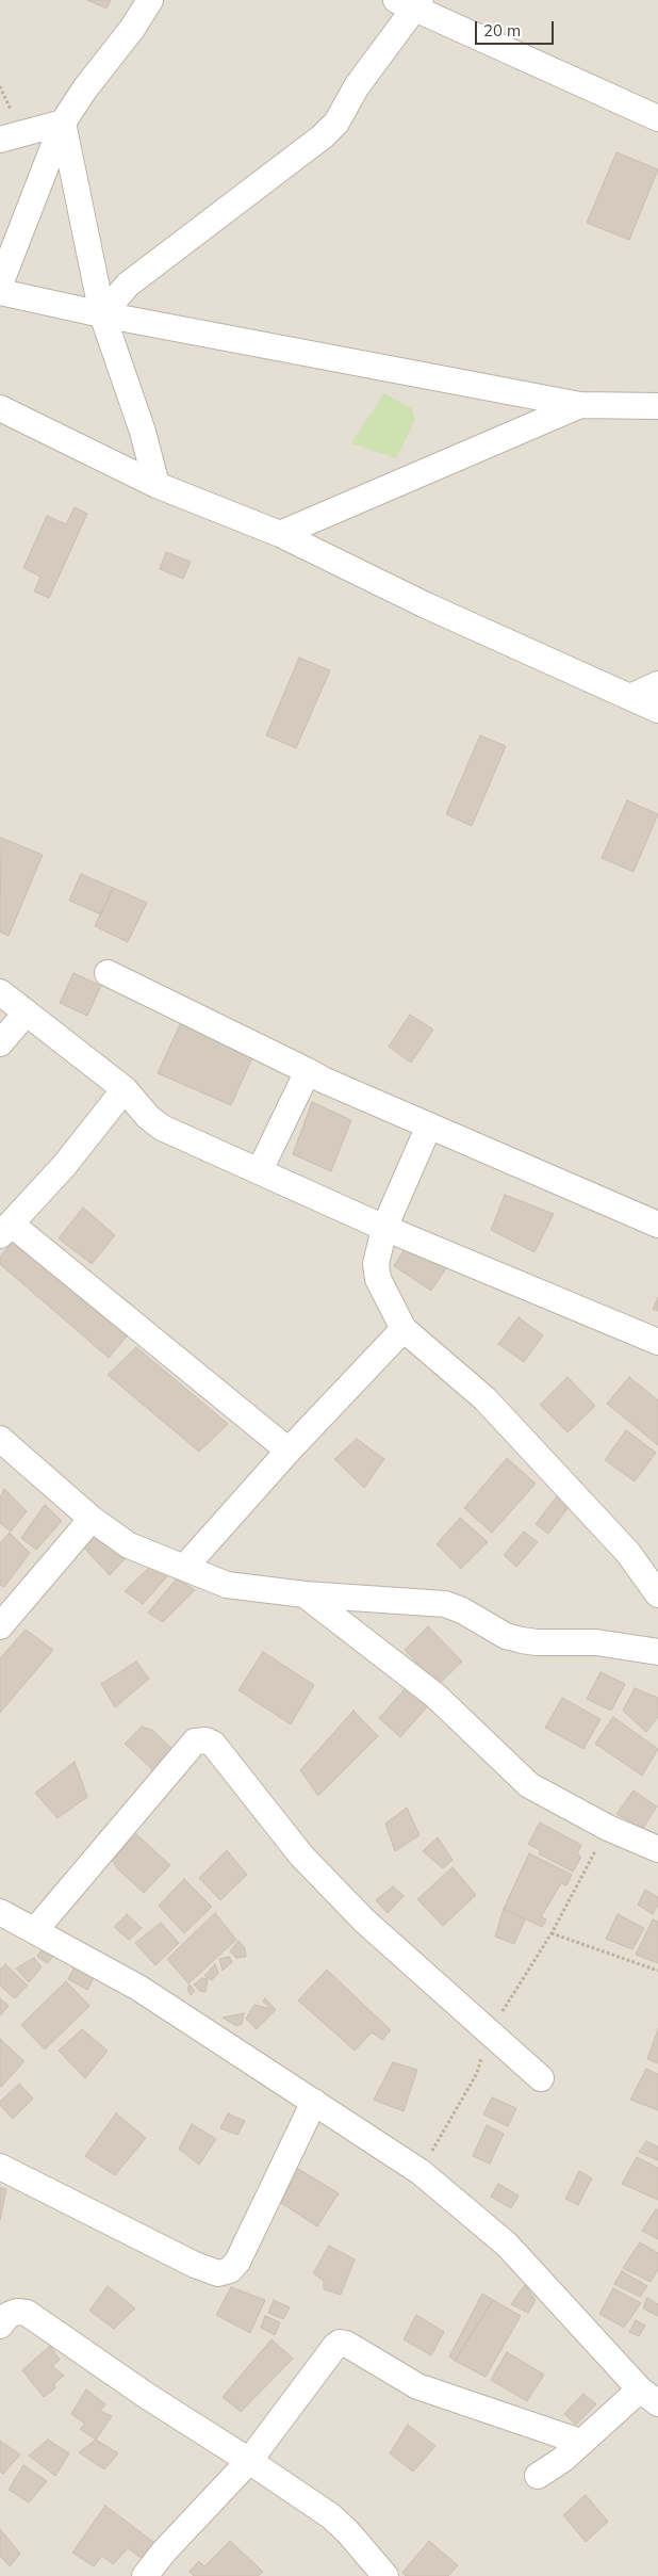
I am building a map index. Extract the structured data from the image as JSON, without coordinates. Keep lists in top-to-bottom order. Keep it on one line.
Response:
{"scale_bar":"20 m"}
